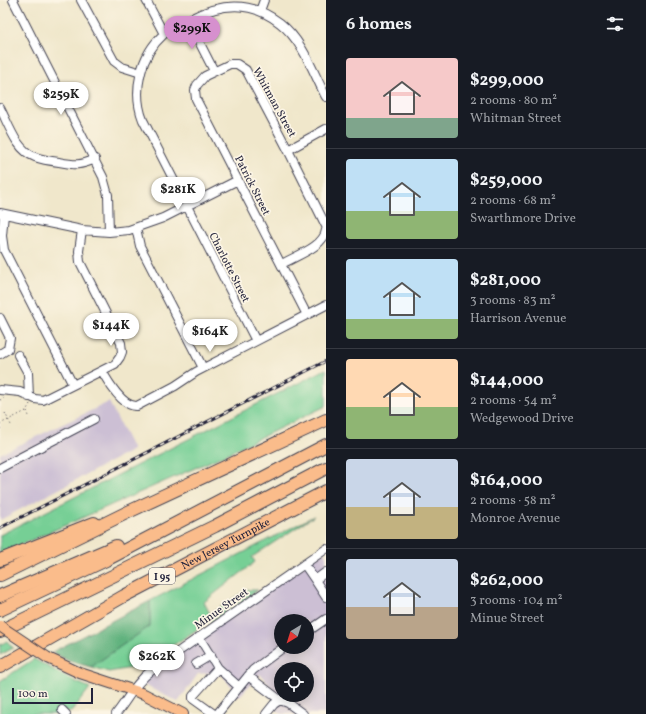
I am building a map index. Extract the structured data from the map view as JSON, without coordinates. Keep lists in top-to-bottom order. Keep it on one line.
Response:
{"streets":{"highway":["New Jersey Turnpike","I 95"],"street":["Whitman Street","Patrick Street","Charlotte Street","Minue Street"]},"crossings":[["Whitman Street","Patrick Street"]],"scale_bar":"100 m","north":"bottom left","page":{"heading":"6 homes","price":["$299K","$259K","$281K","$144K","$164K","$262K"],"list":[{"name":"$299,000","note":"2 rooms · 80 m² · Whitman Street"},{"name":"$259,000","note":"2 rooms · 68 m² · Swarthmore Drive"},{"name":"$281,000","note":"3 rooms · 83 m² · Harrison Avenue"},{"name":"$144,000","note":"2 rooms · 54 m² · Wedgewood Drive"},{"name":"$164,000","note":"2 rooms · 58 m² · Monroe Avenue"},{"name":"$262,000","note":"3 rooms · 104 m² · Minue Street"}],"scale":"100 m"}}
